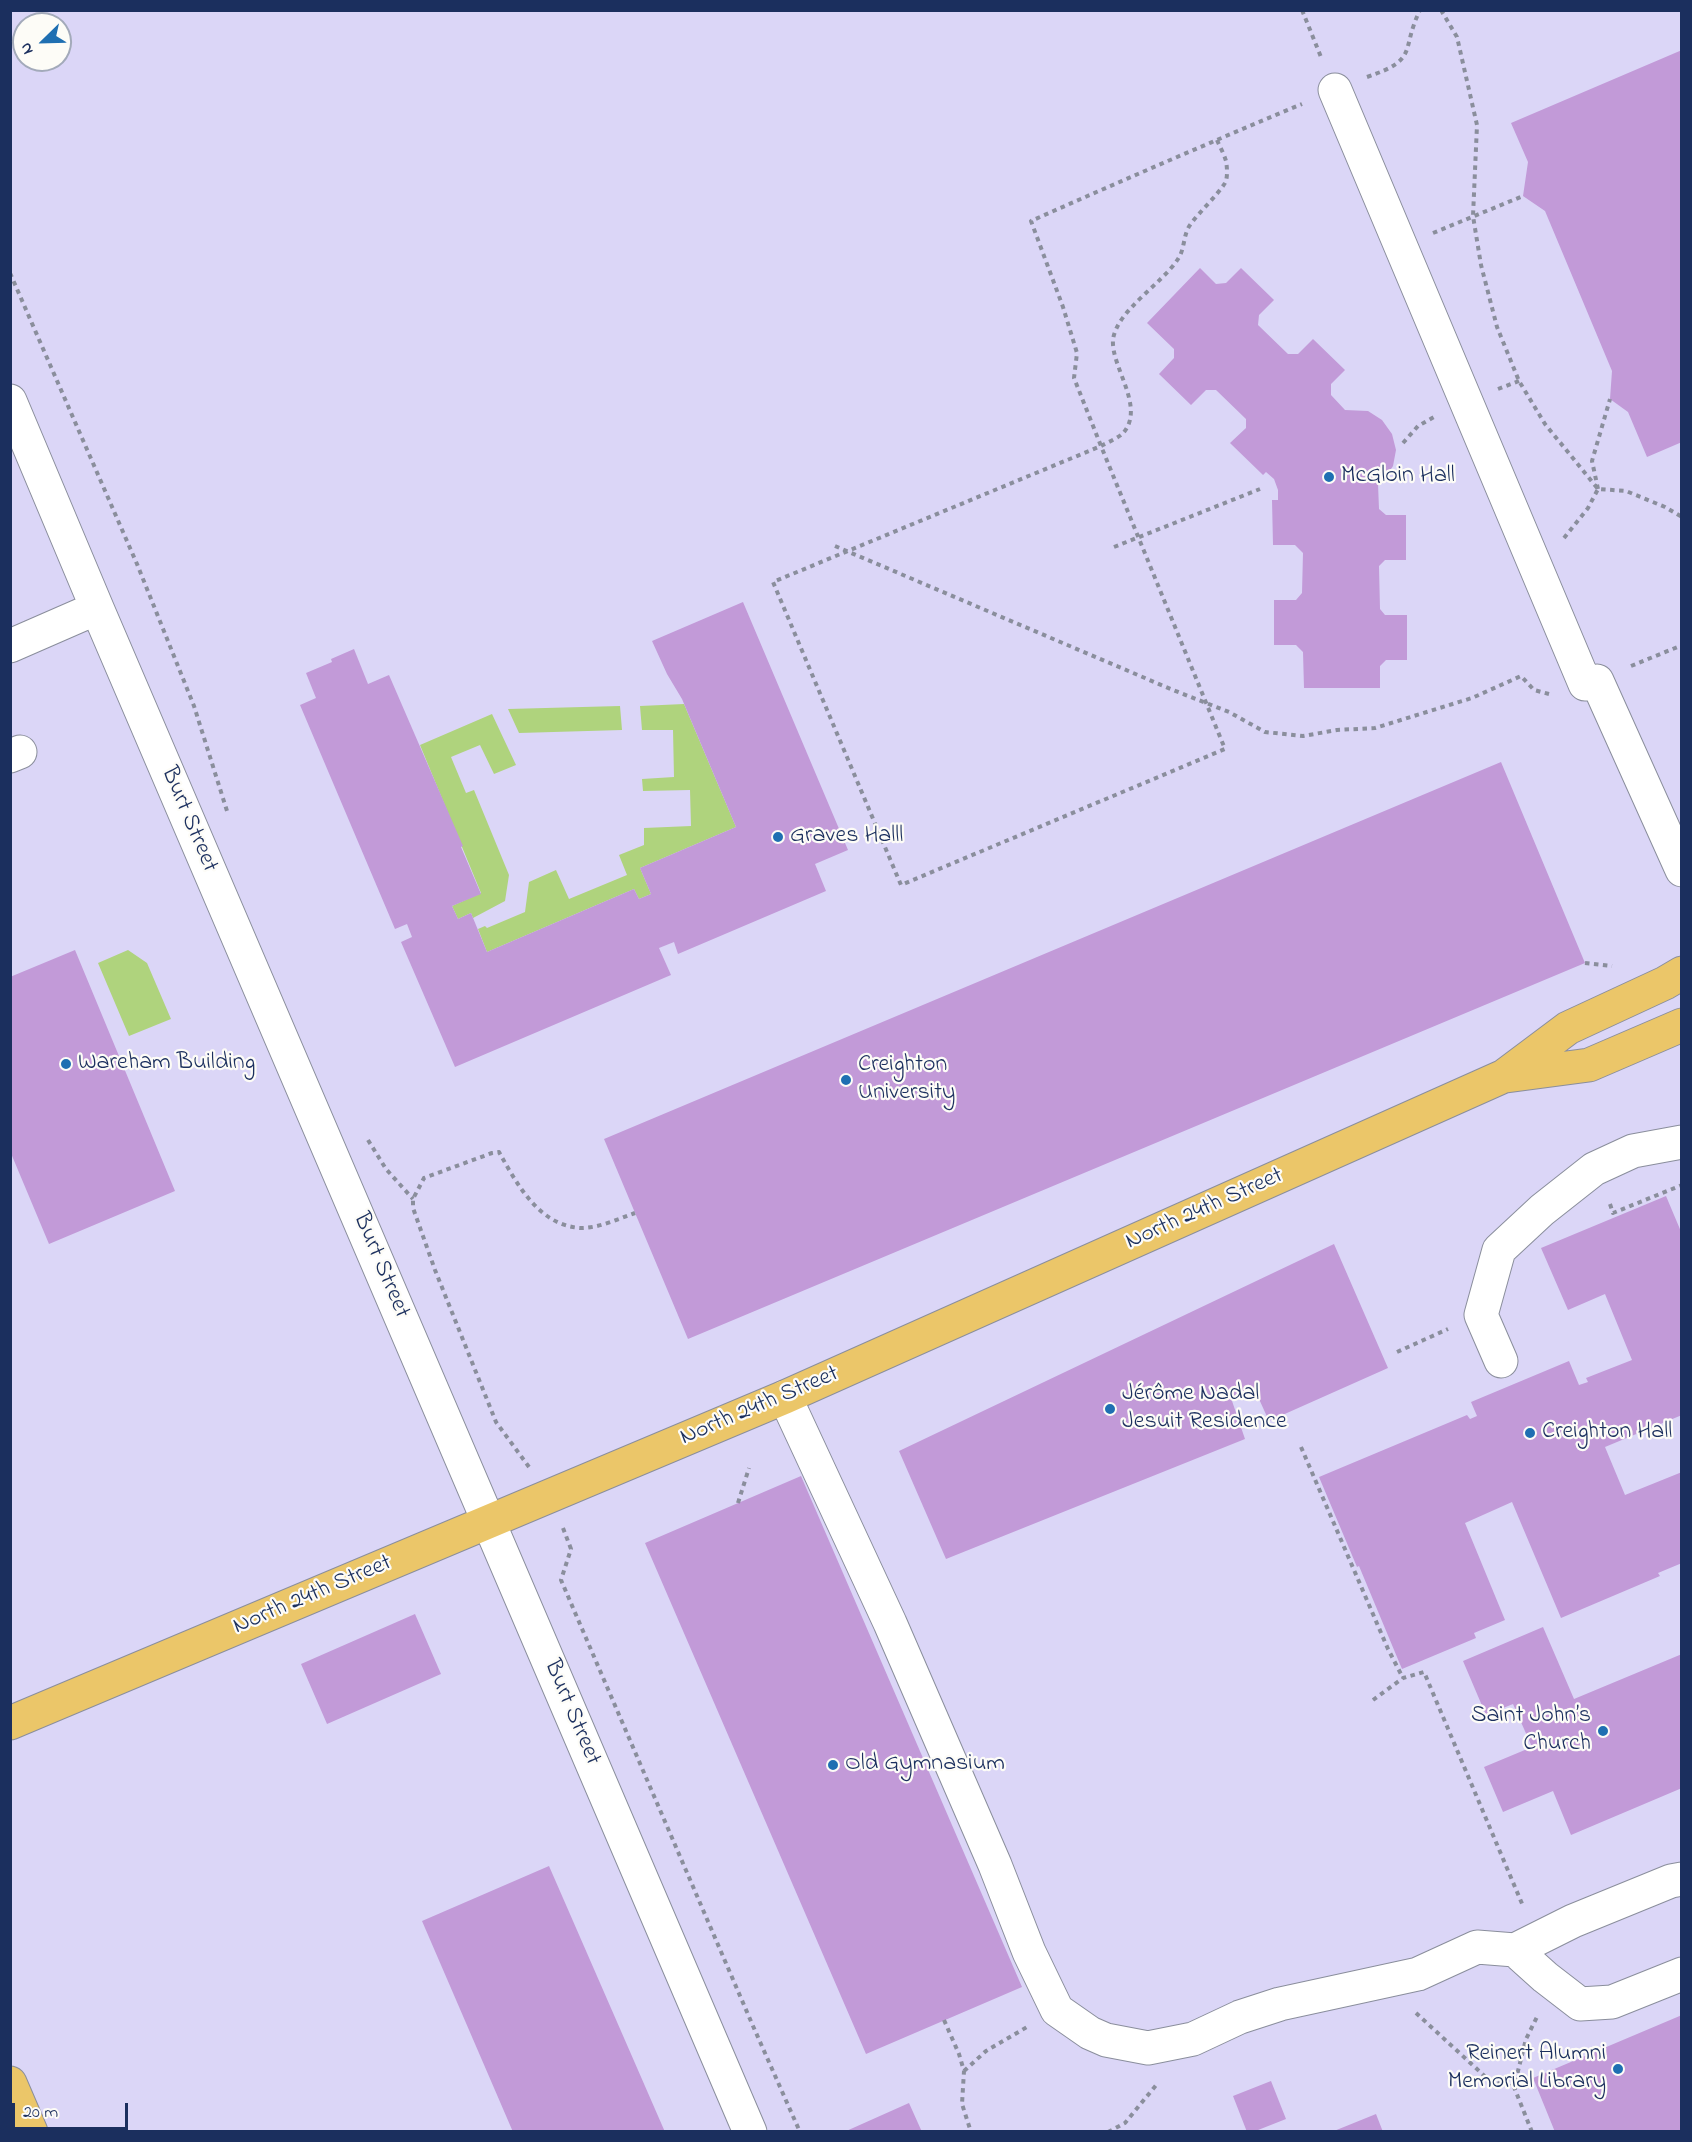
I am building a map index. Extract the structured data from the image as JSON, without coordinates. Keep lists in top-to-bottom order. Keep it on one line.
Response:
{"streets":{"main road":["North 24th Street"],"street":["Burt Street"]},"crossings":[["Burt Street","North 24th Street"]],"places":["McGloin Hall","Graves Halll","Wareham Building","Creighton University","Jérôme Nadal Jesuit Residence","Creighton Hall","Saint John’s Church","Old Gymnasium","Reinert Alumni Memorial Library"],"scale_bar":"20 m","north":"bottom left"}
